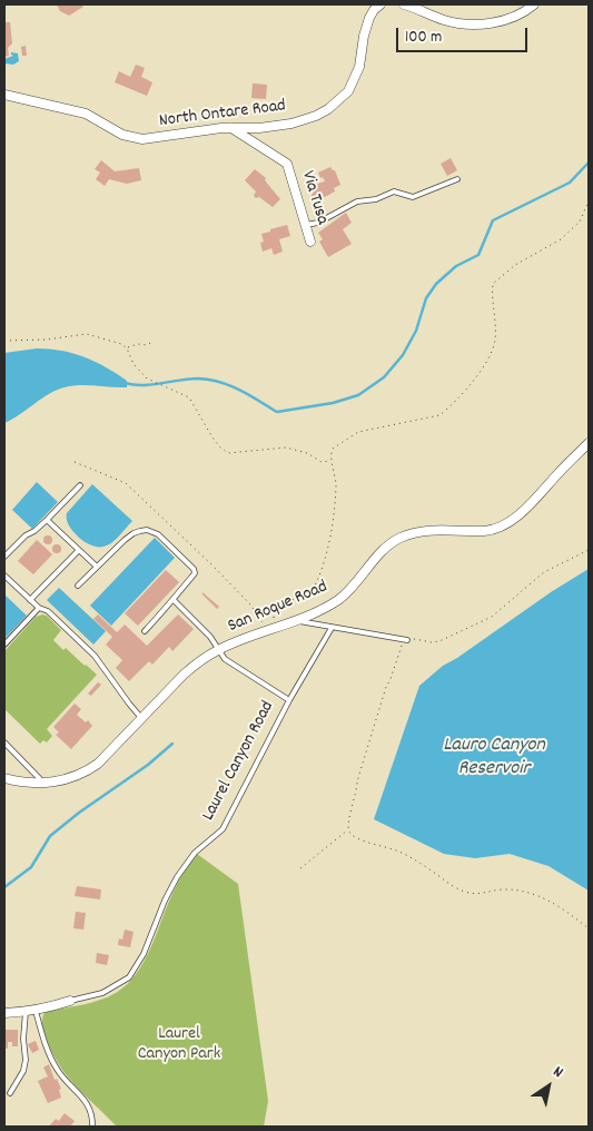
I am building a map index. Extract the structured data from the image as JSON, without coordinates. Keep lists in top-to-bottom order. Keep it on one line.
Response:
{"streets":{"street":["North Ontare Road","Via Tusa","San Roque Road","Laurel Canyon Road"]},"crossings":[["North Ontare Road","Via Tusa"]],"water":["Lauro Canyon Reservoir"],"parks":["Laurel Canyon Park"],"scale_bar":"100 m","north":"top right"}
